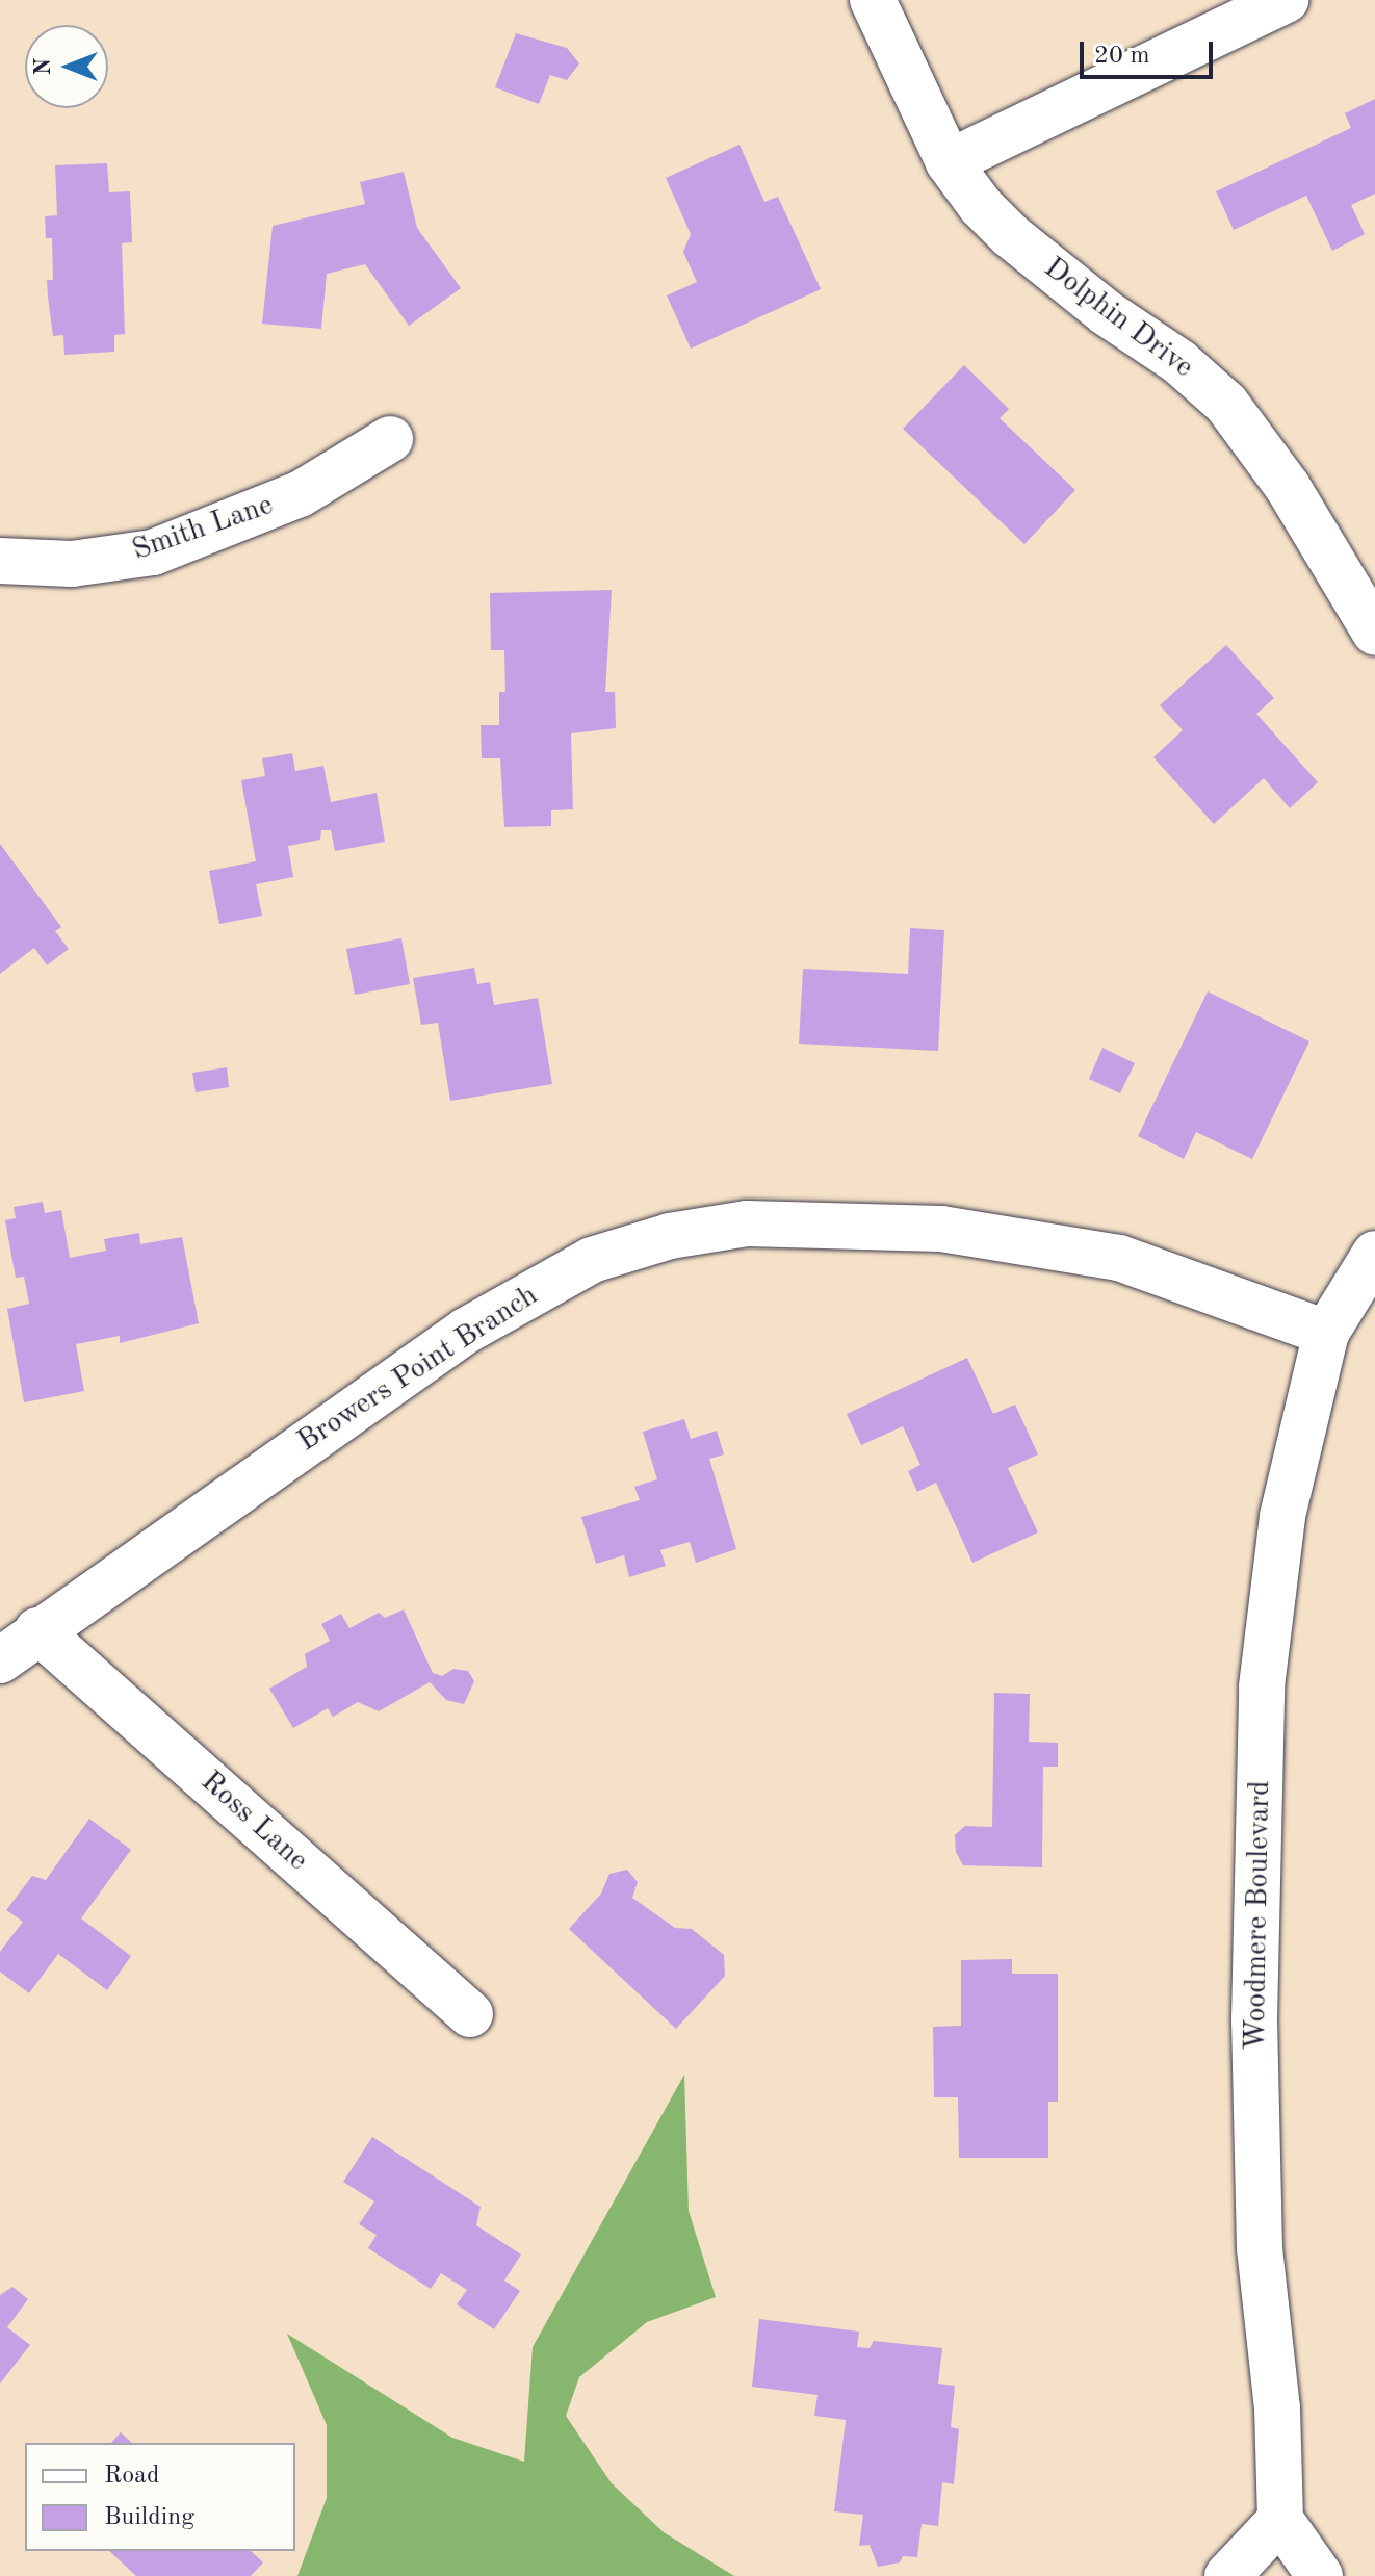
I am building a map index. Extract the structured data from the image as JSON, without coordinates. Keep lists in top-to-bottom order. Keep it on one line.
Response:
{"streets":{"street":["Dolphin Drive","Smith Lane","Browers Point Branch","Ross Lane","Woodmere Boulevard"]},"crossings":[["Browers Point Branch","Ross Lane"],["Browers Point Branch","Woodmere Boulevard"]],"legend":["Road","Building"],"scale_bar":"20 m","north":"left"}
